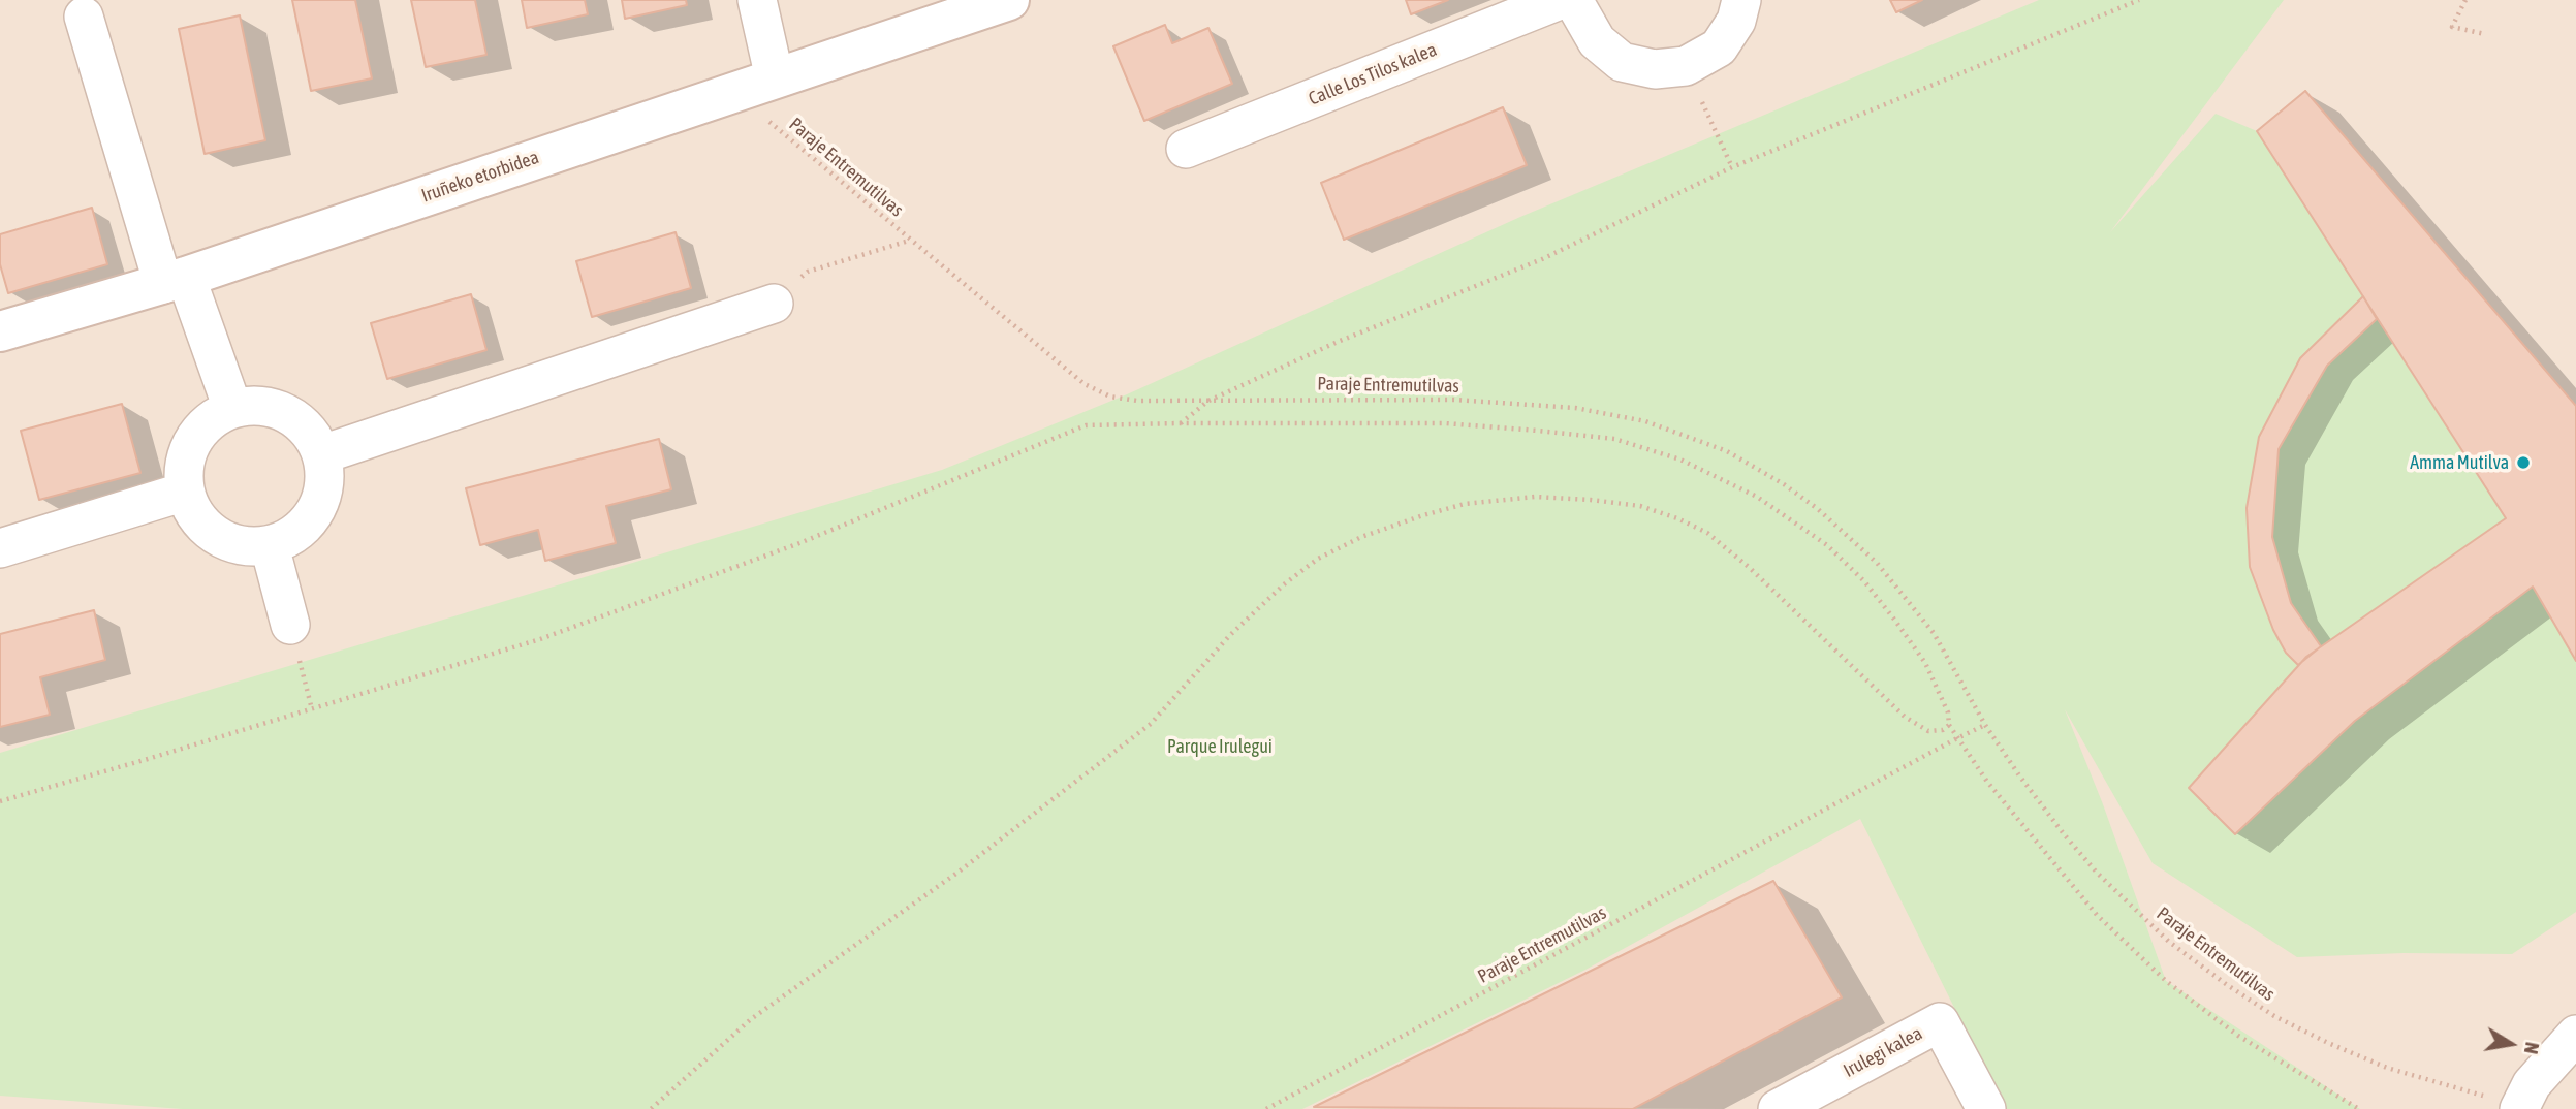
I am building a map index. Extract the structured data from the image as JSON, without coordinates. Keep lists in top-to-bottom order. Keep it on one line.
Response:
{"streets":{"street":["Calle Los Tilos kalea","Iruñeko etorbidea","Irulegi kalea"],"path":["Paraje Entremutilvas"]},"parks":["Parque Irulegui"],"places":["Amma Mutilva"],"north":"right"}
